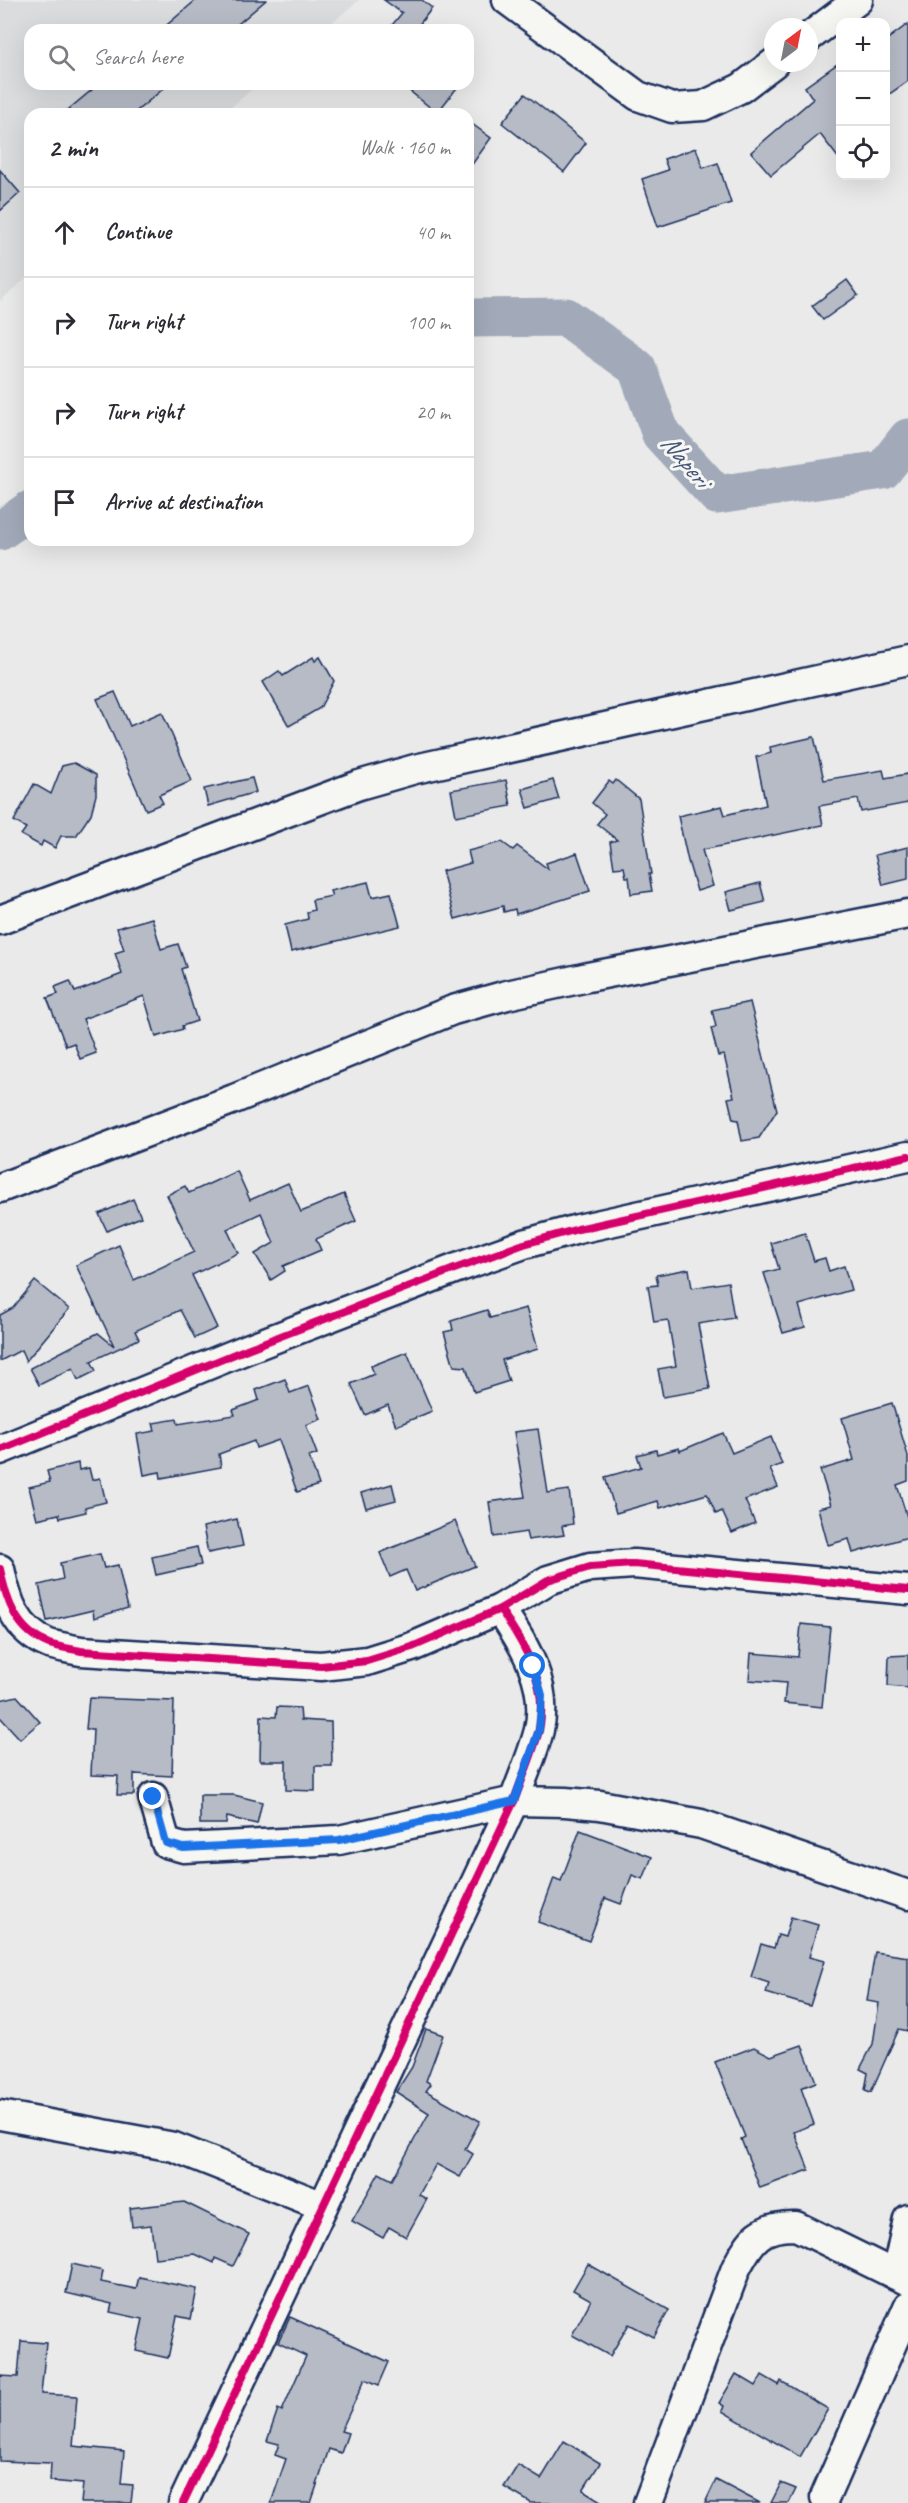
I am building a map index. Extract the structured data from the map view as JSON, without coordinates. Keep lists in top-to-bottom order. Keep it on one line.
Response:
{"water":["Naperi"],"north":"top right","page":{"map_buttons":["+","−"],"search":"Search here","heading":["2 min","Walk · 160 m"],"list":[["Continue","40 m"],["Turn right","100 m"],["Turn right","20 m"],"Arrive at destination"]}}
